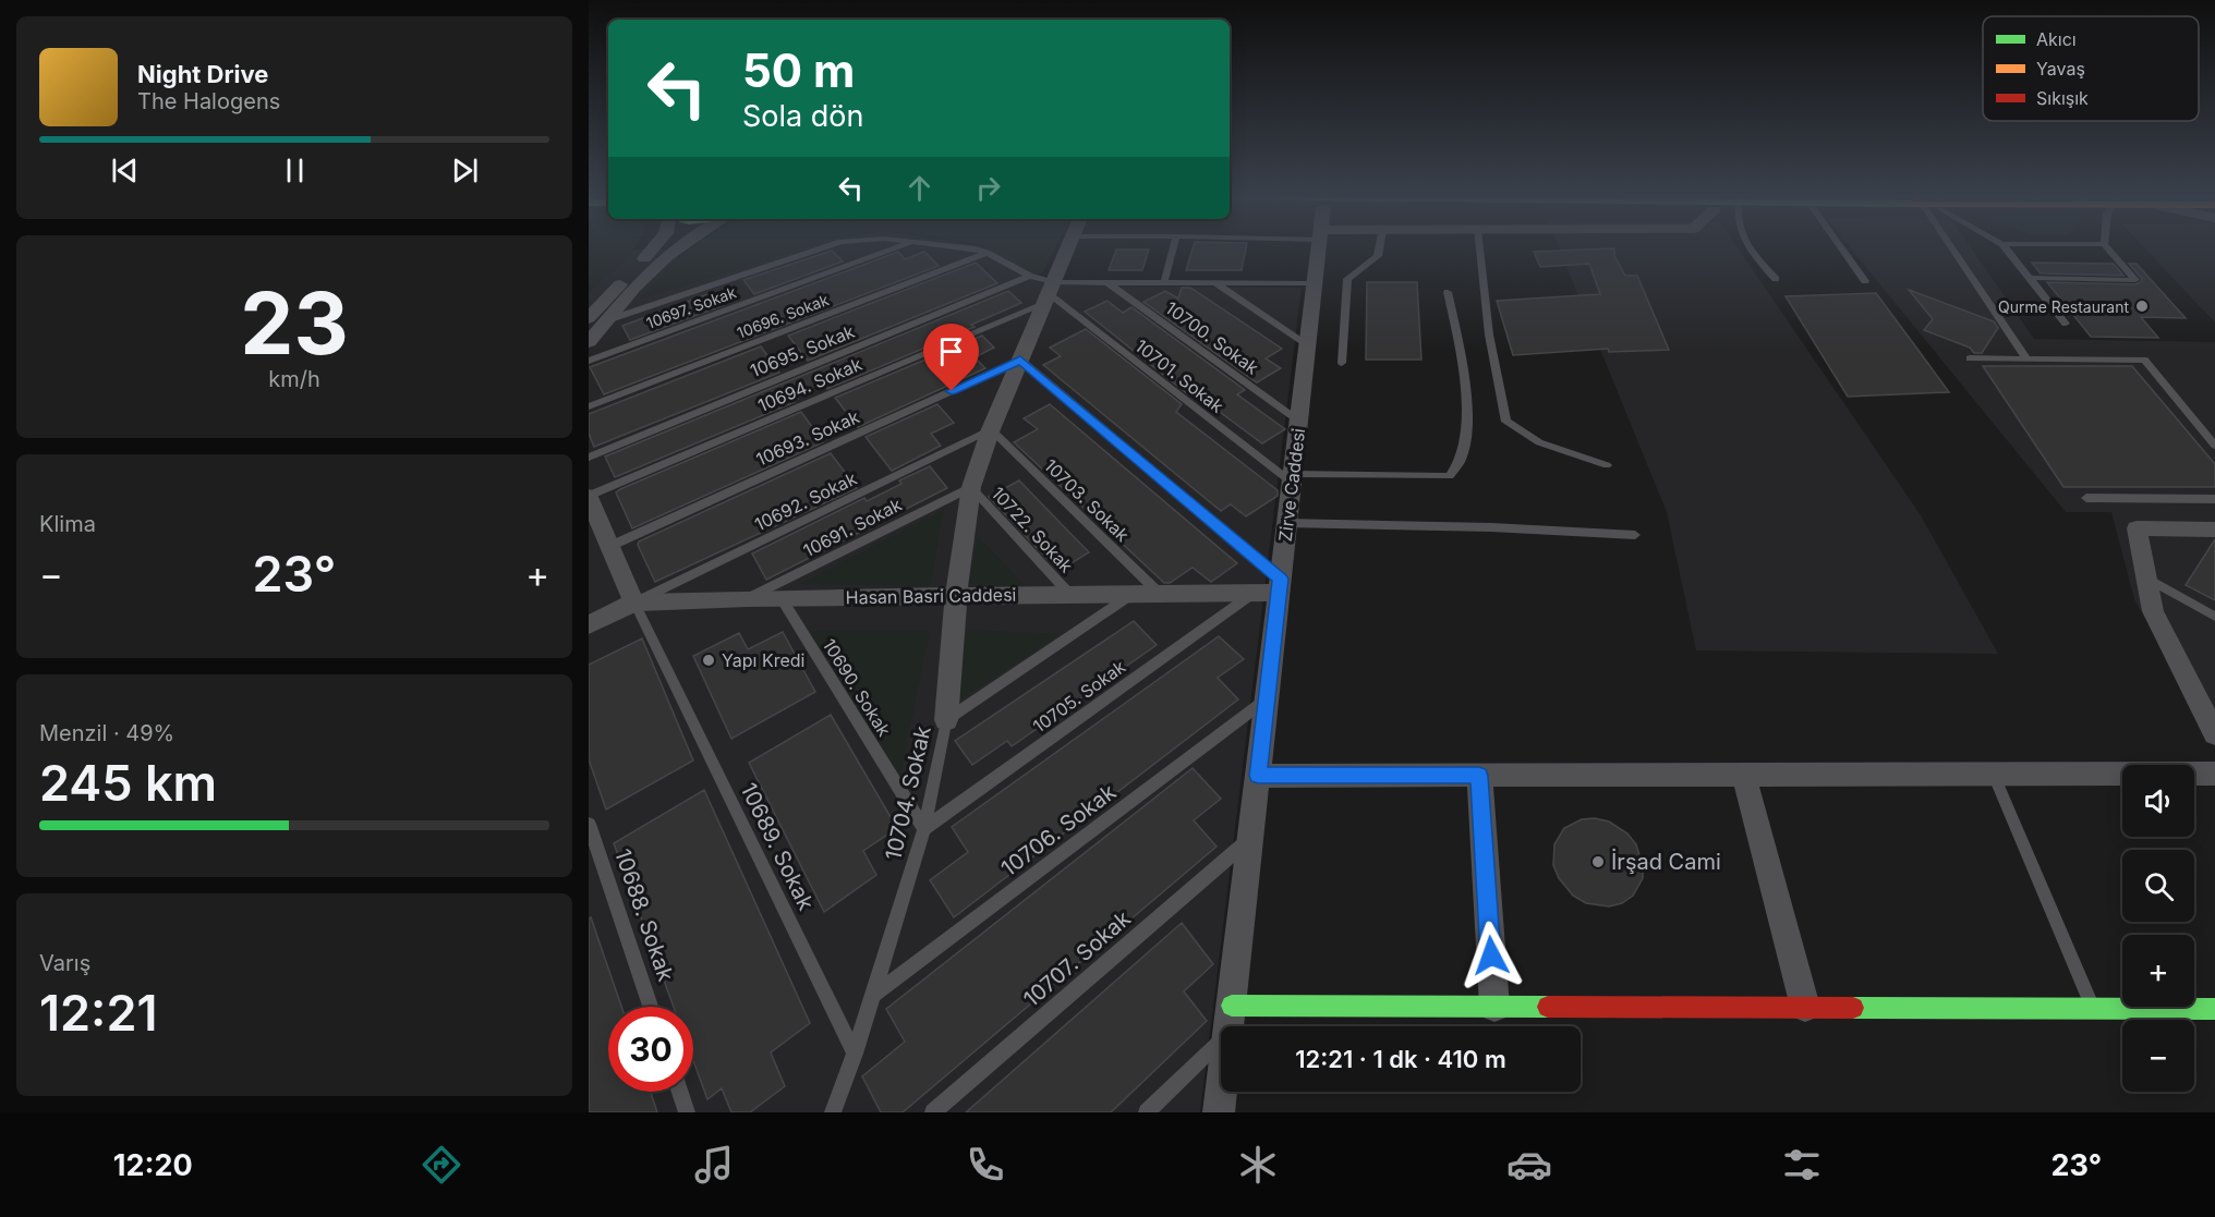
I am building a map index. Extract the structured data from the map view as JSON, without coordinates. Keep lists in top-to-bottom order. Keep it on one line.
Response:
{"streets":{"street":["Zirve Caddesi","Hasan Basri Caddesi"],"lane":["10697. Sokak","10696. Sokak","10700. Sokak","10695. Sokak","10701. Sokak","10694. Sokak","10693. Sokak","10703. Sokak","10692. Sokak","10691. Sokak","10722. Sokak","10690. Sokak","10705. Sokak","10704. Sokak","10706. Sokak","10689. Sokak","10688. Sokak","10707. Sokak"]},"crossings":[["10700. Sokak","Zirve Caddesi"],["10701. Sokak","10694. Sokak"],["10701. Sokak","Zirve Caddesi"],["Zirve Caddesi","Hasan Basri Caddesi"],["Zirve Caddesi","10706. Sokak"],["Zirve Caddesi","10707. Sokak"],["10703. Sokak","10692. Sokak"],["10703. Sokak","Hasan Basri Caddesi"],["10692. Sokak","Hasan Basri Caddesi"],["10692. Sokak","10689. Sokak"],["10691. Sokak","10722. Sokak"],["10691. Sokak","Hasan Basri Caddesi"],["10722. Sokak","Hasan Basri Caddesi"],["Hasan Basri Caddesi","10690. Sokak"],["Hasan Basri Caddesi","10705. Sokak"],["Hasan Basri Caddesi","10704. Sokak"],["Hasan Basri Caddesi","10689. Sokak"],["10690. Sokak","10705. Sokak"],["10690. Sokak","10704. Sokak"],["10705. Sokak","10704. Sokak"],["10704. Sokak","10706. Sokak"],["10704. Sokak","10689. Sokak"]],"places":["Qurme Restaurant","Yapı Kredi","İrşad Cami"],"legend":["Akıcı","Yavaş","Sıkışık"],"page":{"turn":["50 m","Sola dön"],"song":["Night Drive","The Halogens"],"tile":[["23","km/h"],"Klima",["Menzil · 49%","245 km"],["Varış","12:21"]],"heat":["−","23°","+"],"map_buttons":["+","−"],"limit":"30","trip":"12:21 · 1 dk · 410 m","tabs":["12:20","23°"]}}
